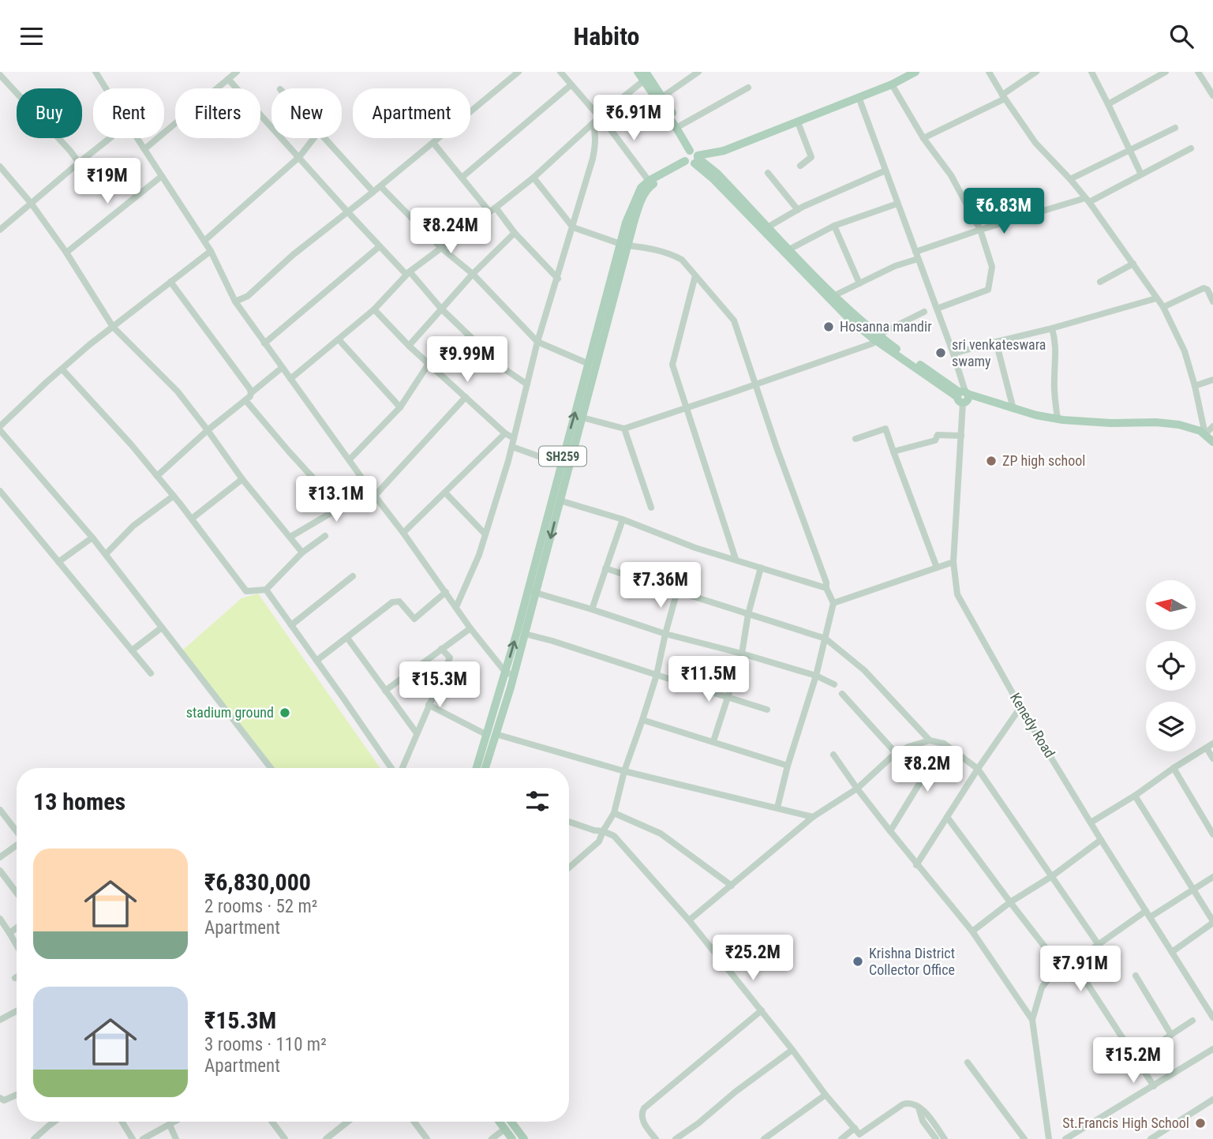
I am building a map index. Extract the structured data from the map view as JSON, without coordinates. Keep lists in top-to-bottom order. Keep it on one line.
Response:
{"streets":{"main road":["SH259"],"street":["Kenedy Road"]},"places":["Hosanna mandir","sri venkateswara swamy","ZP high school","stadium ground","Krishna District Collector Office","St.Francis High School"],"north":"left","page":{"header":"Habito","chip":["Buy","Rent","Filters","New","Apartment"],"price":["₹6.91M","₹19M","₹6.83M","₹8.24M","₹9.99M","₹13.1M","₹7.36M","₹11.5M","₹15.3M","₹8.2M","₹25.2M","₹7.91M","₹15.2M"],"heading":"13 homes","list":[{"name":"₹6,830,000","note":"2 rooms · 52 m² · Apartment"},{"name":"₹15.3M","note":"3 rooms · 110 m² · Apartment"}]}}
